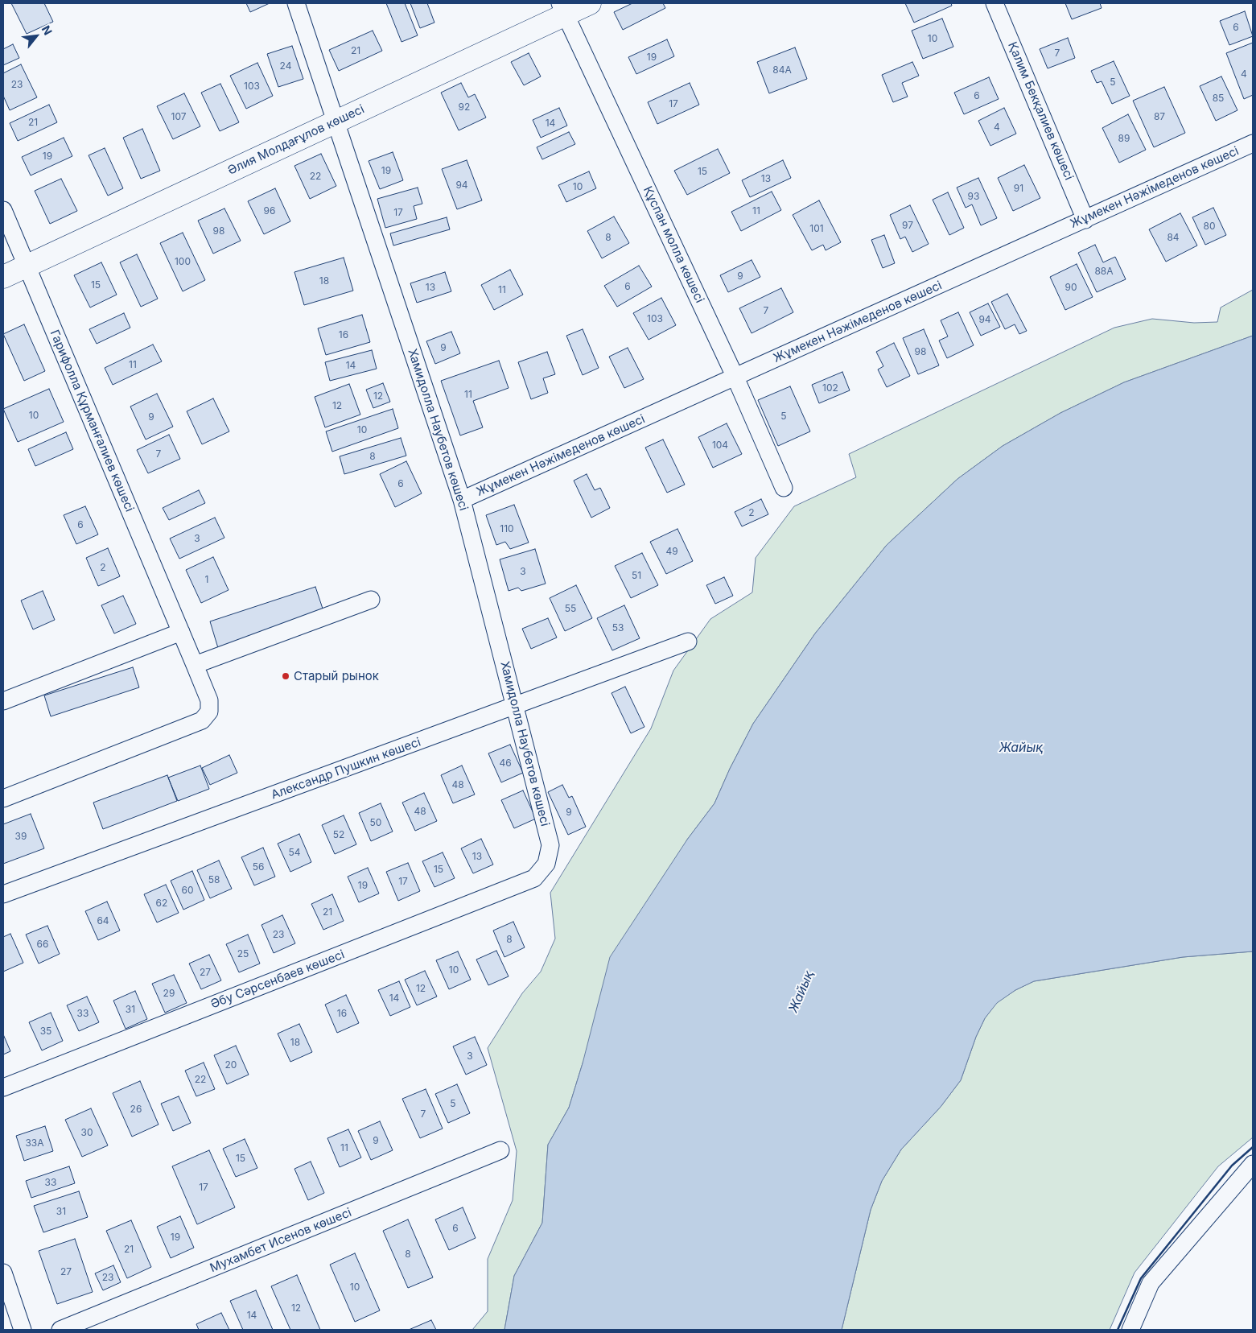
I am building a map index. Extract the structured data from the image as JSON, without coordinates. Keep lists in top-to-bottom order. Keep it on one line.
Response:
{"streets":{"main road":["Әлия Молдағұлов көшесі"],"street":["Қалим Бекқалиев көшесі","Жұмекен Нәжімеденов көшесі","Құспан молла көшесі","Гарифолла Құрманғалиев көшесі","Хамидолла Наубетов көшесі","Александр Пушкин көшесі","Әбу Сәрсенбаев көшесі","Мухамбет Исенов көшесі"]},"crossings":[["Қалим Бекқалиев көшесі","Жұмекен Нәжімеденов көшесі"],["Әлия Молдағұлов көшесі","Құспан молла көшесі"],["Әлия Молдағұлов көшесі","Гарифолла Құрманғалиев көшесі"],["Әлия Молдағұлов көшесі","Хамидолла Наубетов көшесі"],["Жұмекен Нәжімеденов көшесі","Құспан молла көшесі"],["Жұмекен Нәжімеденов көшесі","Хамидолла Наубетов көшесі"],["Хамидолла Наубетов көшесі","Александр Пушкин көшесі"],["Хамидолла Наубетов көшесі","Әбу Сәрсенбаев көшесі"]],"water":["Жайық"],"places":["Старый рынок"],"house_numbers":["6","10","21","7","19","24","84А","4","5","23","103","6","85","17","92","107","87","21","14","4","89","19","19","15","22","13","94","10","91","93","96","11","17","97","80","101","98","8","84","100","88А","9","18","15","6","13","90","11","7","103","94","16","9","98","11","14","102","11","12","12","10","5","9","10","104","7","8","6","2","6","110","3","49","2","3","51","1","55","53","46","48","48","9","50","52","39","54","13","56","15","58","17","19","60","62","21","64","23","8","66","25","10","27","12","29","14","31","33","16","35","18","3","20","22","5","26","7","30","9","33А","11","15","33","17","31","6","19","21","8","27","23","10","12","14"],"north":"top right"}
